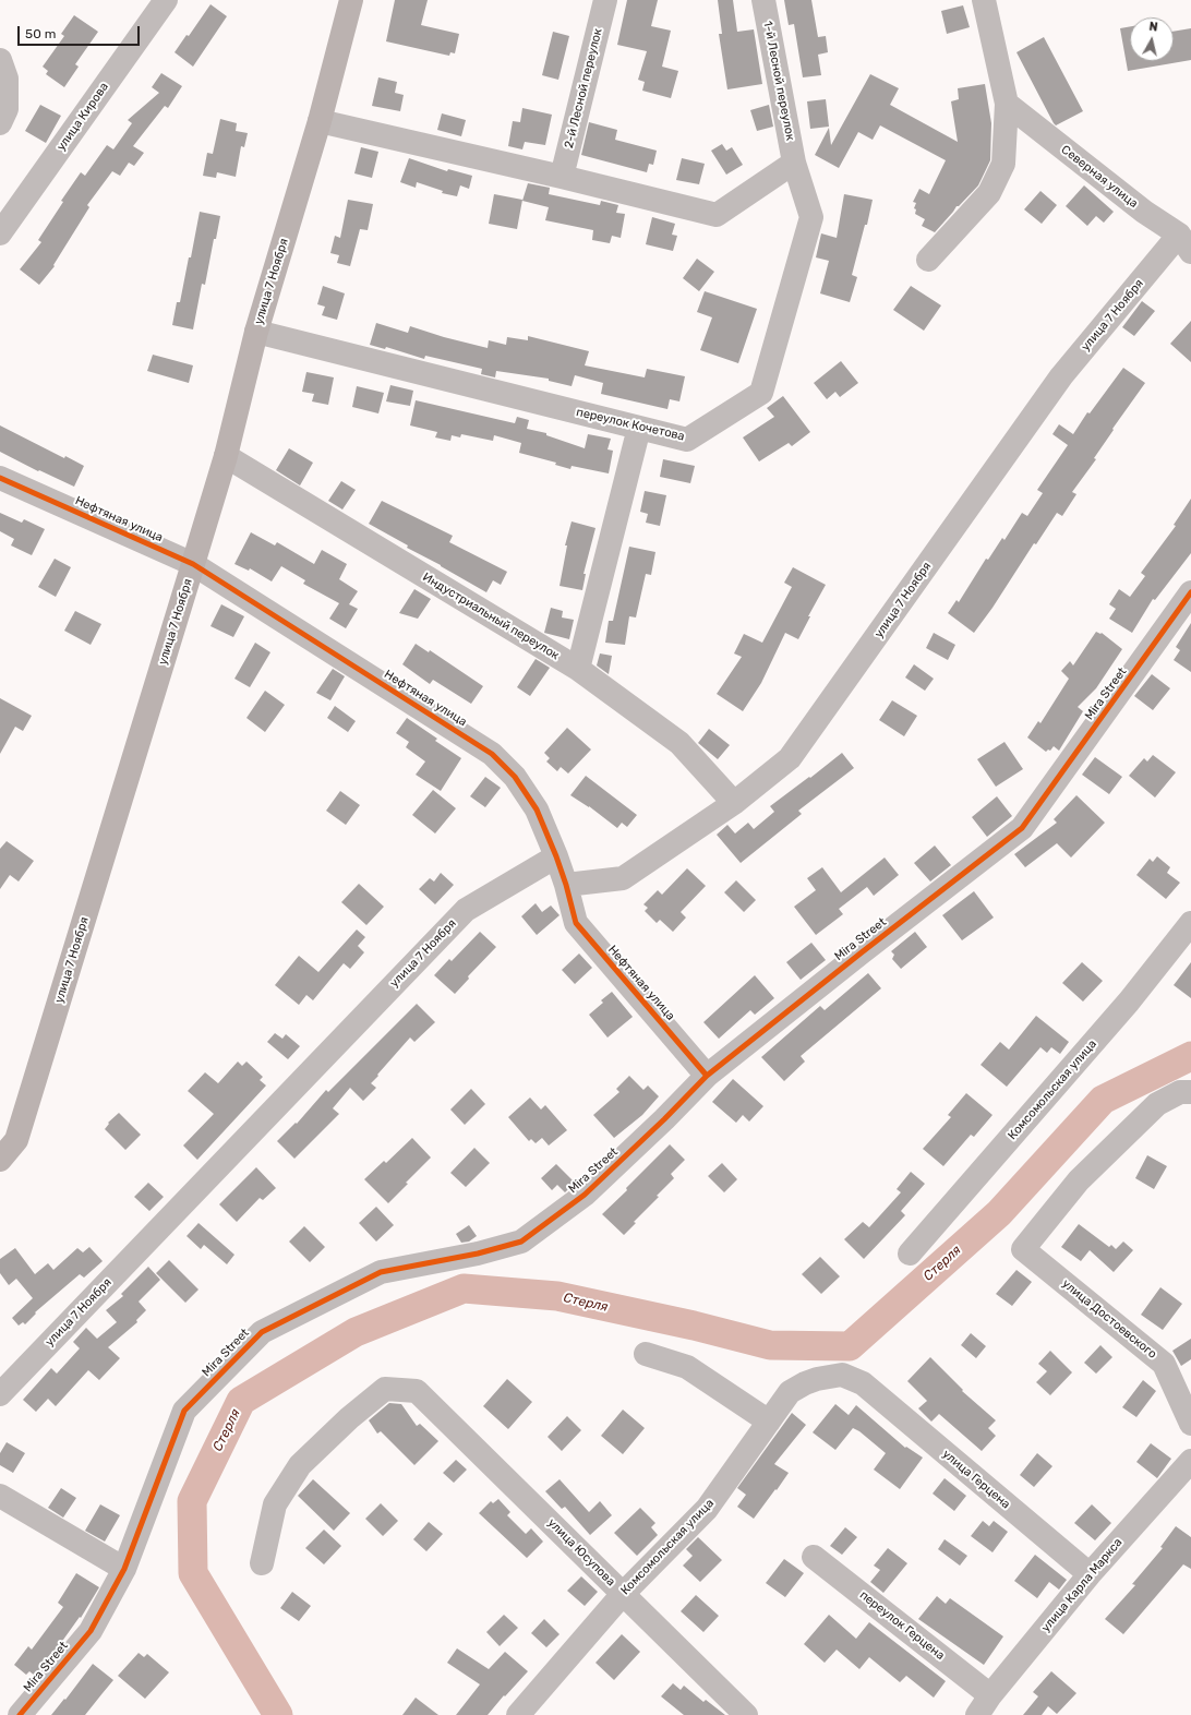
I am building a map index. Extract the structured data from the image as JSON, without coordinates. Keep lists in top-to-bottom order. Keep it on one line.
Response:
{"streets":{"main road":["улица 7 Ноября"],"street":["1-й Лесной переулок","2-й Лесной переулок","улица Кирова","Северная улица","переулок Кочетова","Нефтяная улица","Индустриальный переулок","Mira Street","Комсомольская улица","улица Достоевского","улица Герцена","улица Юсупова","улица Карла Маркса","переулок Герцена"]},"crossings":[["1-й Лесной переулок","переулок Кочетова"],["Северная улица","улица 7 Ноября"],["улица 7 Ноября","переулок Кочетова"],["улица 7 Ноября","Нефтяная улица"],["улица 7 Ноября","Индустриальный переулок"],["Нефтяная улица","Mira Street"],["Комсомольская улица","улица Герцена"],["Комсомольская улица","улица Юсупова"],["улица Герцена","улица Карла Маркса"],["улица Карла Маркса","переулок Герцена"]],"water":["Стерля"],"scale_bar":"50 m","north":"top"}
